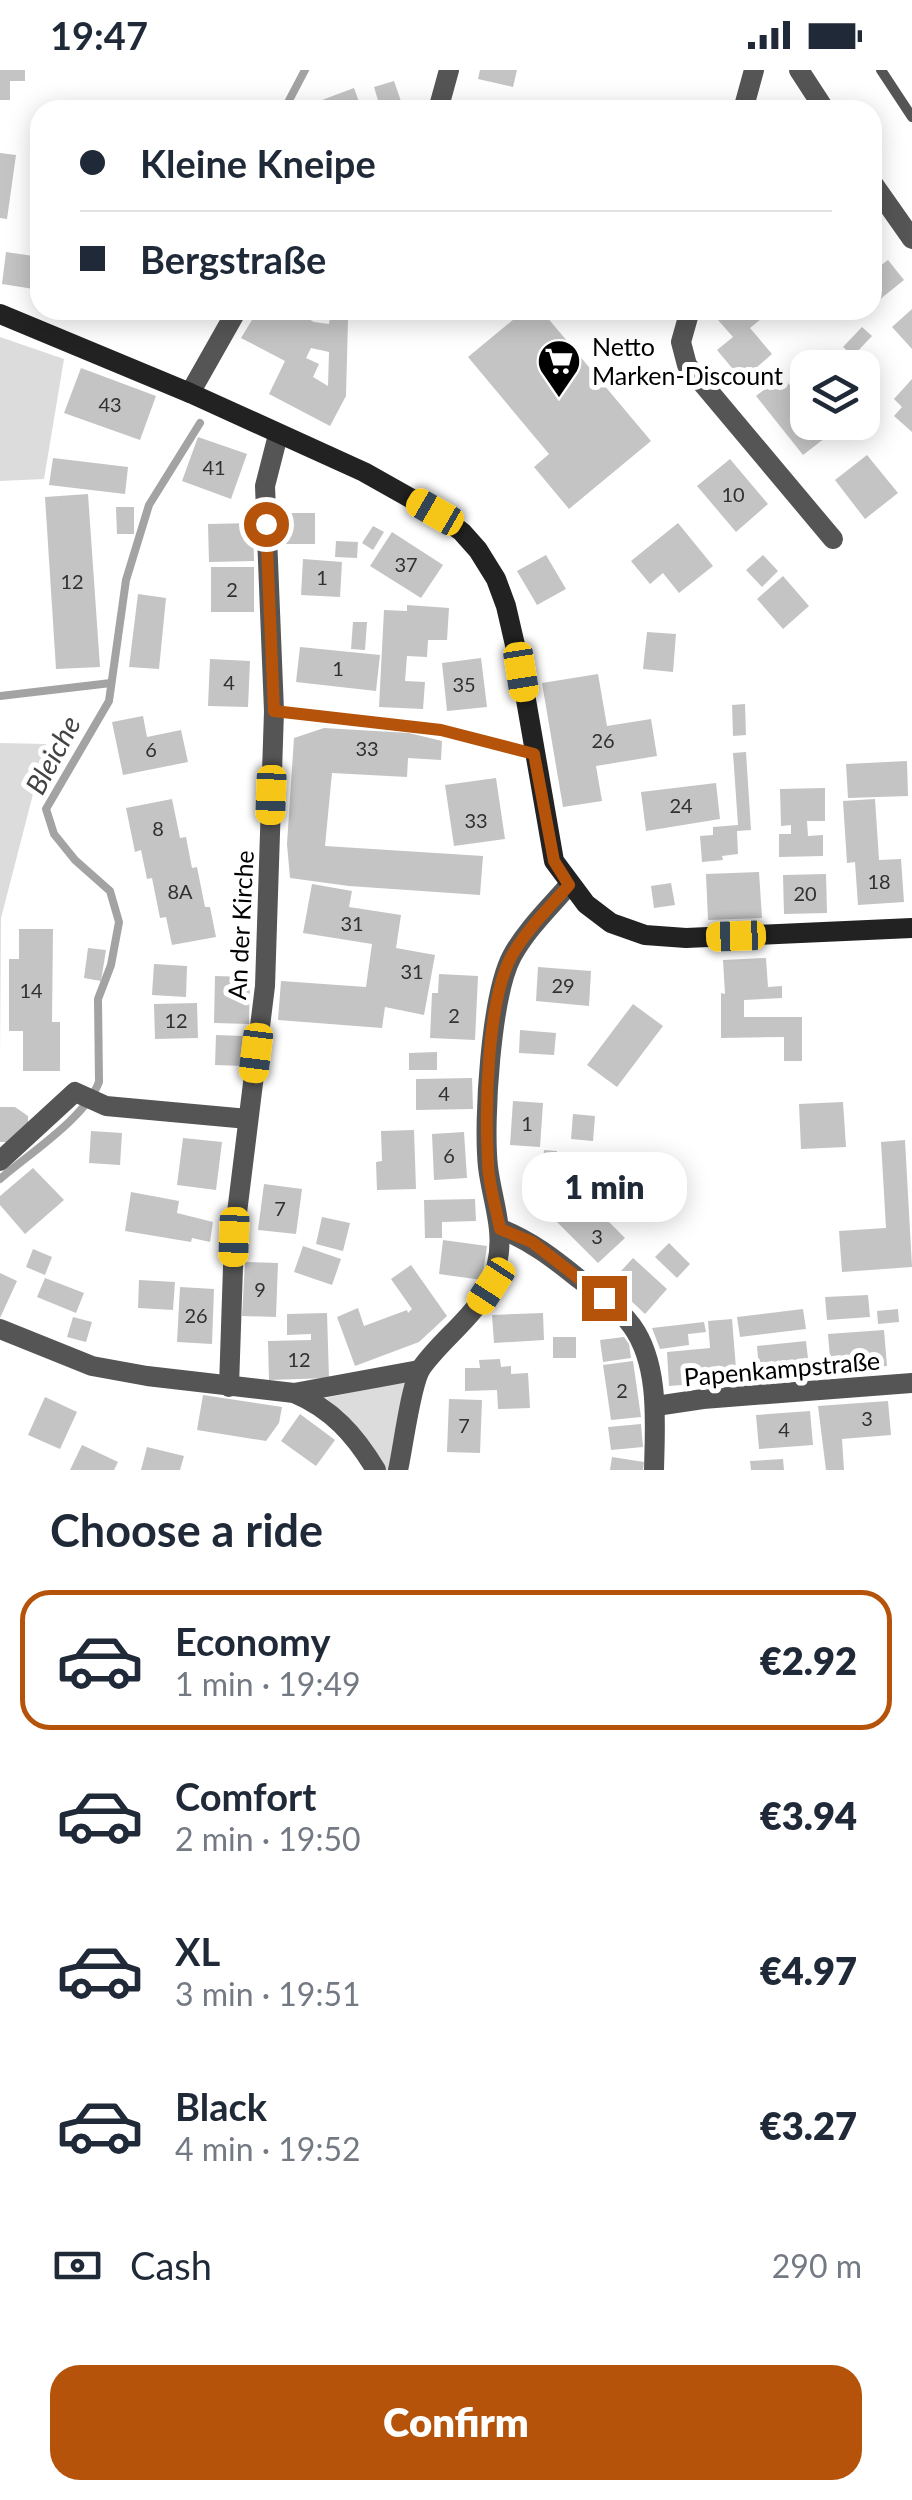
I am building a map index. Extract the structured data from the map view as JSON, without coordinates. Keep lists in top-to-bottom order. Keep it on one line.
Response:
{"streets":{"street":["An der Kirche","Papenkampstraße"]},"water":["Bleiche"],"places":{"supermarket":["Netto Marken-Discount"]},"house_numbers":["43","41","10","37","1","12","2","1","4","35","26","33","6","24","33","8","18","8A","20","31","31","29","14","2","12","4","1","6","7","3","9","26","12","2","3","7","4"],"page":{"status":"19:47","banner":["Kleine Kneipe","Bergstraße"],"bubble":"1 min","heading":"Choose a ride","list":[{"name":"Economy","note":"1 min · 19:49","value":"€2.92"},{"name":"Comfort","note":"2 min · 19:50","value":"€3.94"},{"name":"XL","note":"3 min · 19:51","value":"€4.97"},{"name":"Black","note":"4 min · 19:52","value":"€3.27"}],"pay":["Cash","290 m"],"buttons":"Confirm"}}
